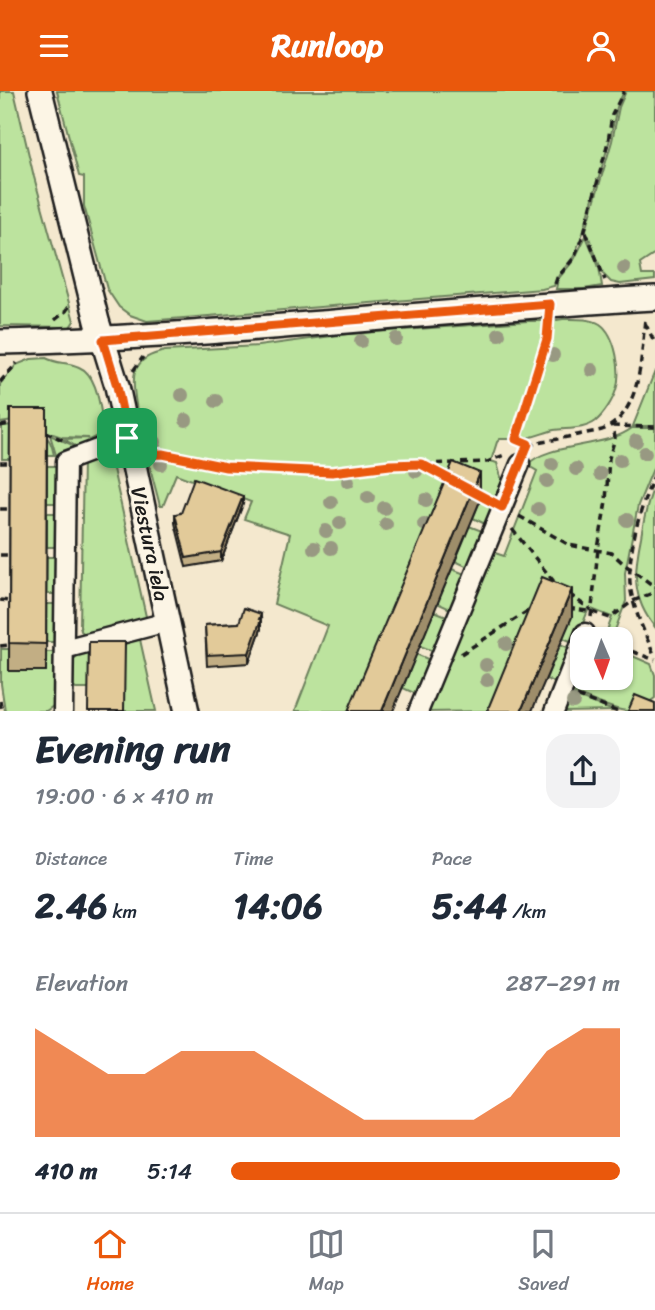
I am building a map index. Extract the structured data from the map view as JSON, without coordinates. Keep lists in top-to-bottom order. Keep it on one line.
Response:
{"streets":{"street":["Viestura iela"]},"north":"bottom","page":{"header":"Runloop","heading":["Evening run","19:00 · 6 × 410 m"],"stats":[["Distance","2.46 km"],["Time","14:06"],["Pace","5:44 /km"]],"chart":["Elevation","287–291 m"],"list":[{"name":"410 m","note":"5:14"}],"tabs":["Home","Map","Saved"]}}
